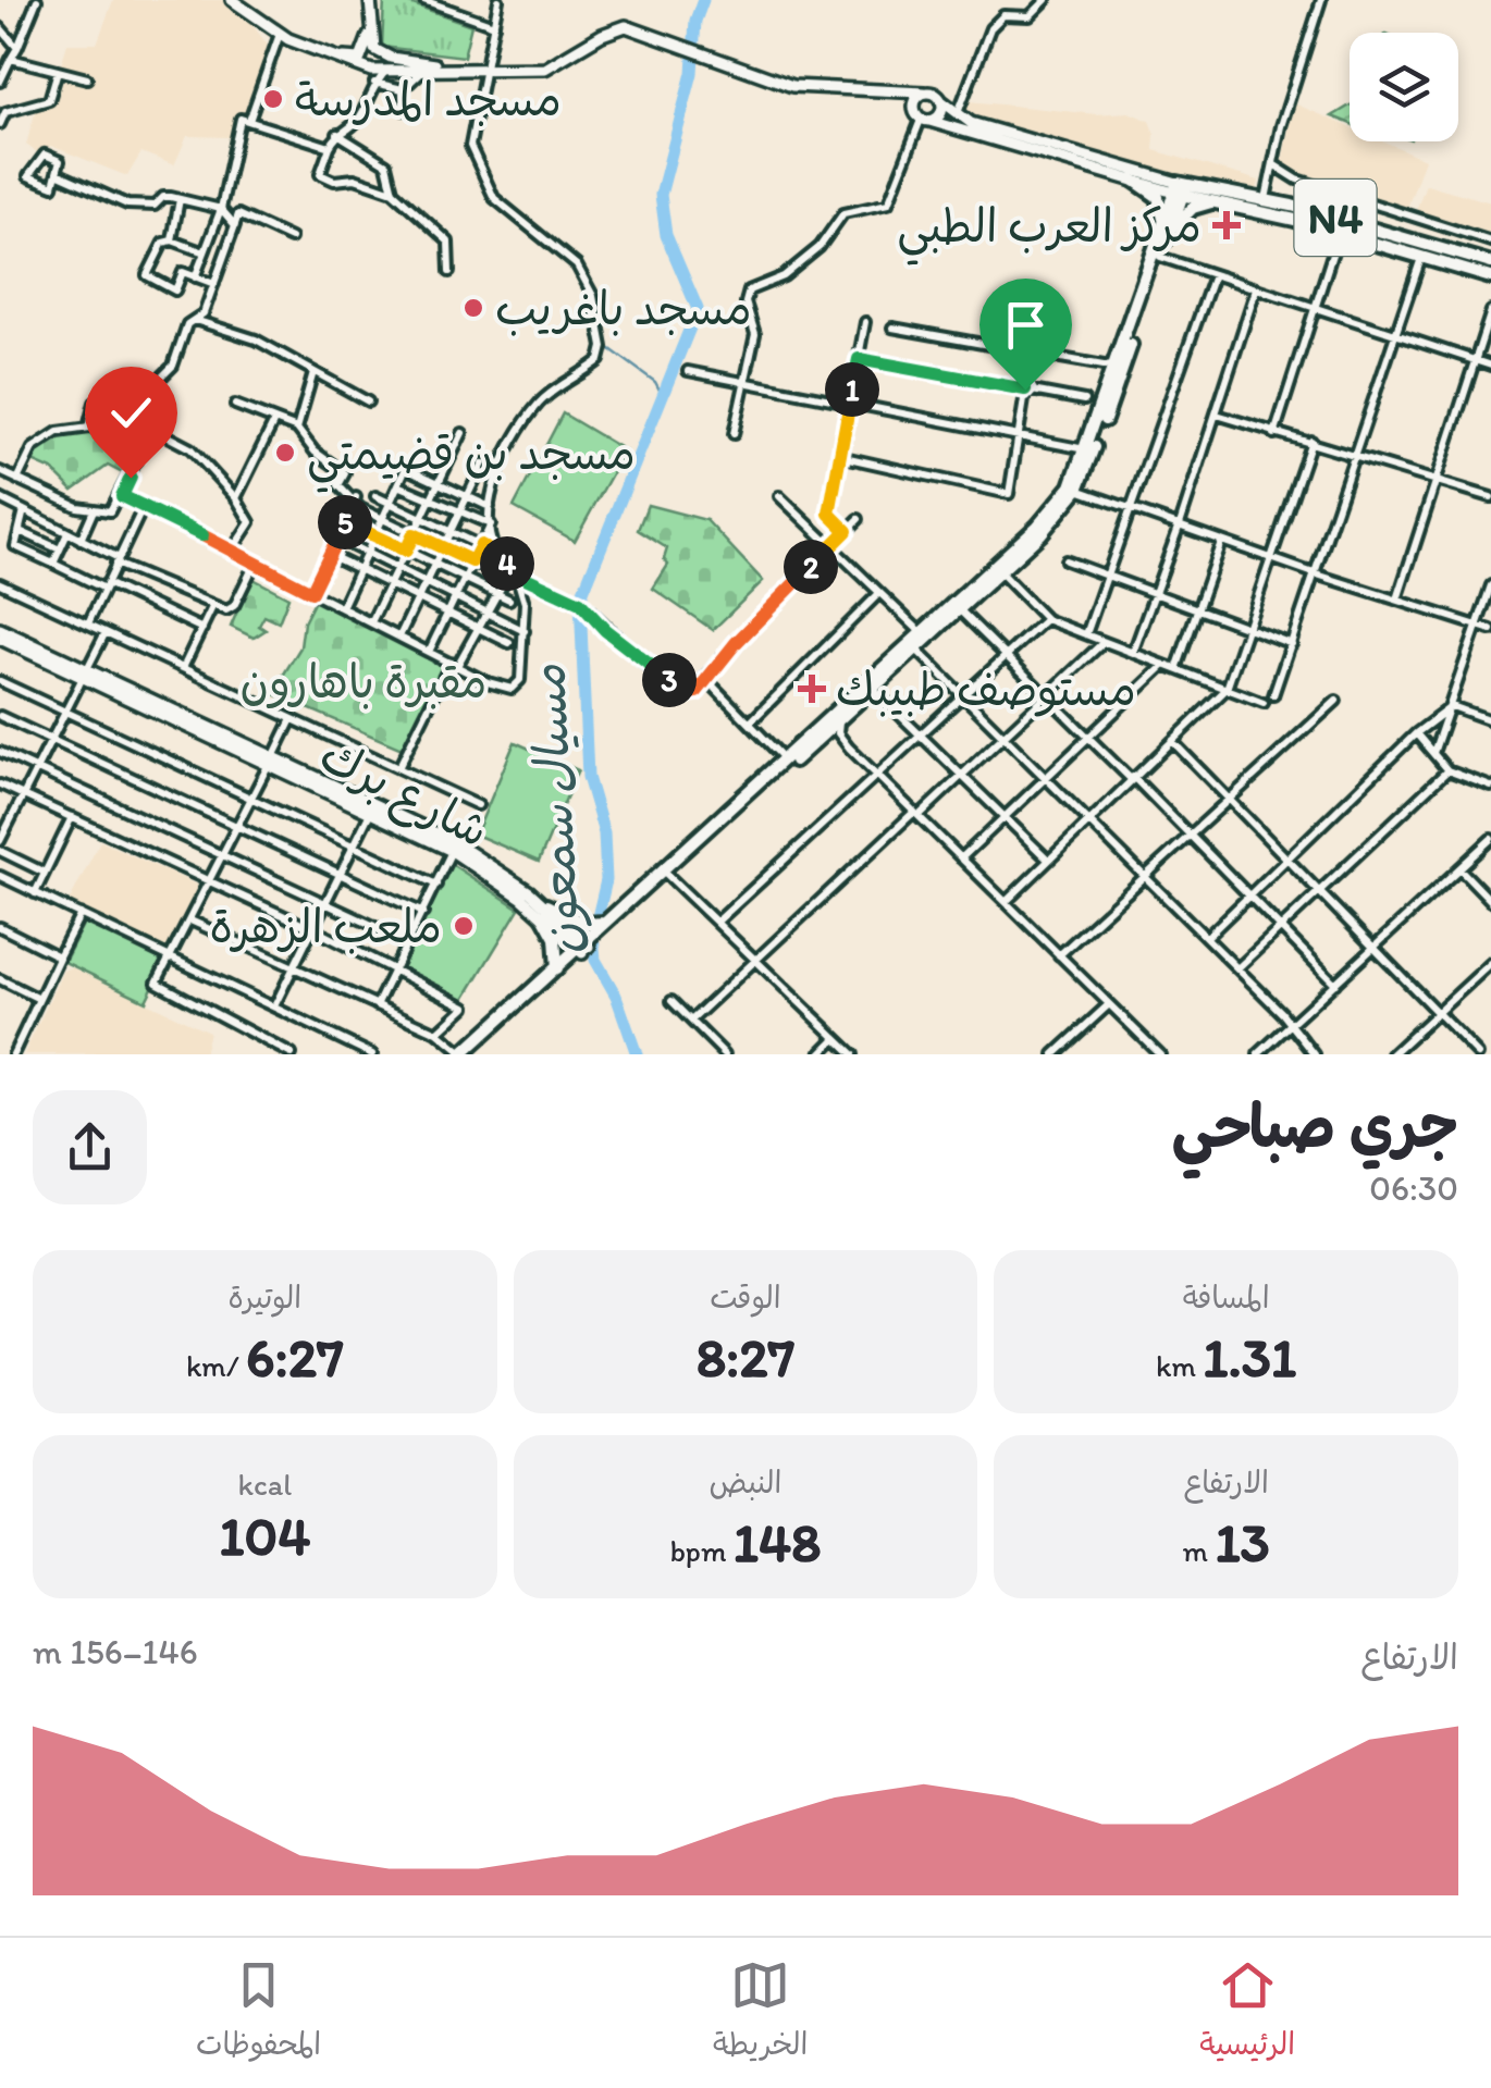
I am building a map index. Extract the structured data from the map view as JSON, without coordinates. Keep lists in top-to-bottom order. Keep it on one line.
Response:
{"streets":{"highway":["N4"],"main road":["شارع برك"]},"water":["مسيال سمعون"],"parks":["مقبرة باهارون"],"places":{"other":["مسجد المدرسة","مسجد باغريب","مسجد بن قضيمتي","ملعب الزهرة"],"health":["مركز العرب الطبي","مستوصف طبيبك"]},"page":{"pins":["1","5","4","2","3"],"heading":["جري صباحي","06:30"],"stats":[["المسافة","1.31 km"],["الوقت","8:27"],["الوتيرة","6:27 /km"],["الارتفاع","13 m"],["النبض","148 bpm"],["kcal","104"]],"chart":["الارتفاع","146–156 m"],"tabs":["الرئيسية","الخريطة","المحفوظات"]}}
